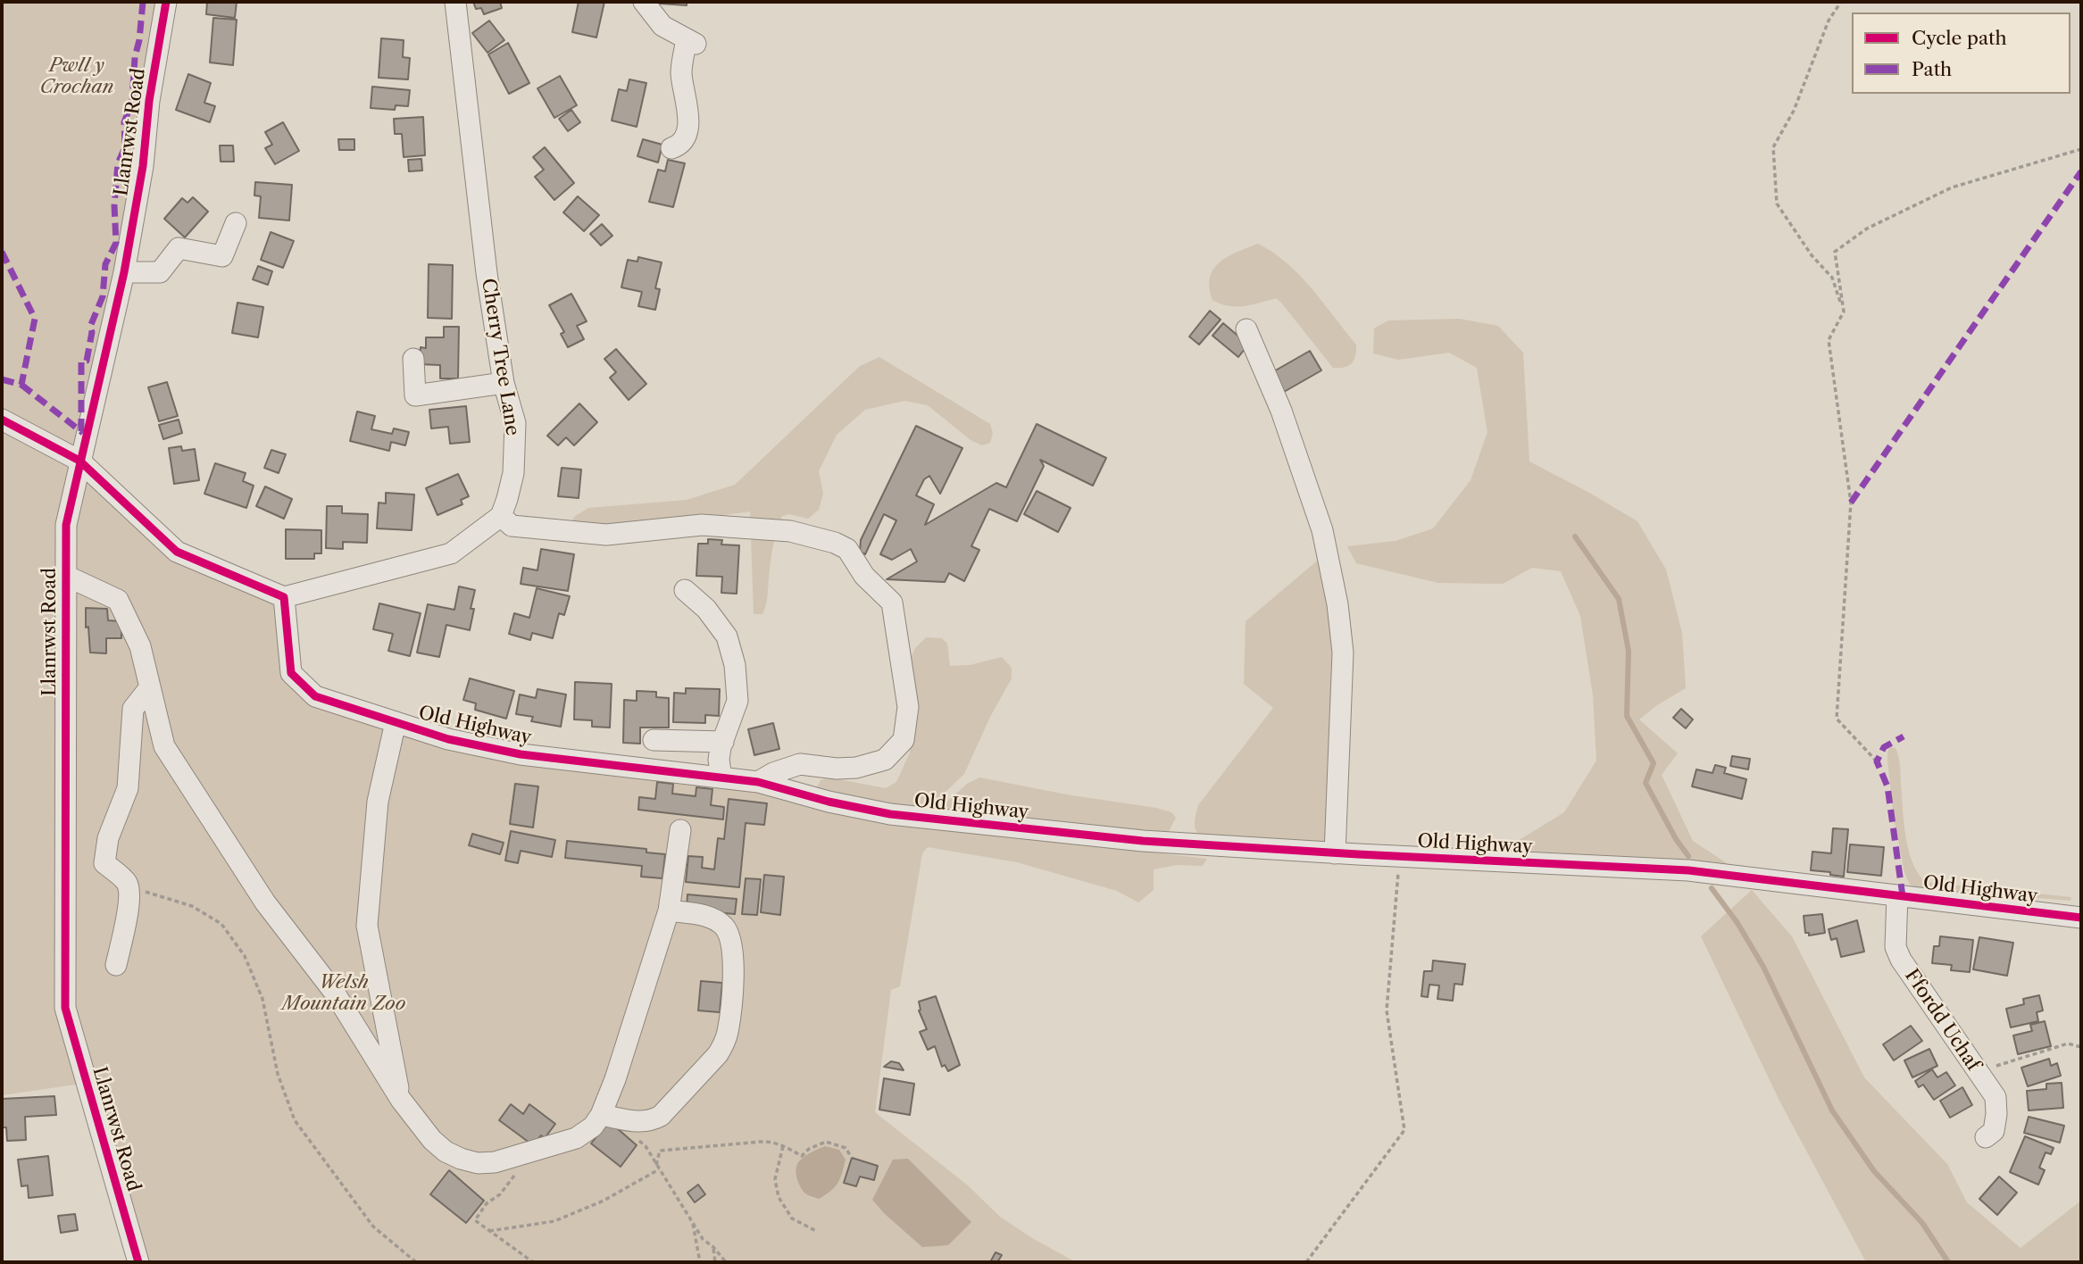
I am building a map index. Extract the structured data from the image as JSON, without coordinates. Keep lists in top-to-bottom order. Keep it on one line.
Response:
{"streets":{"street":["Llanrwst Road","Cherry Tree Lane","Old Highway","Ffordd Uchaf"]},"crossings":[["Old Highway","Ffordd Uchaf"]],"parks":["Pwll y Crochan","Welsh Mountain Zoo"],"legend":["Cycle path","Path"]}
